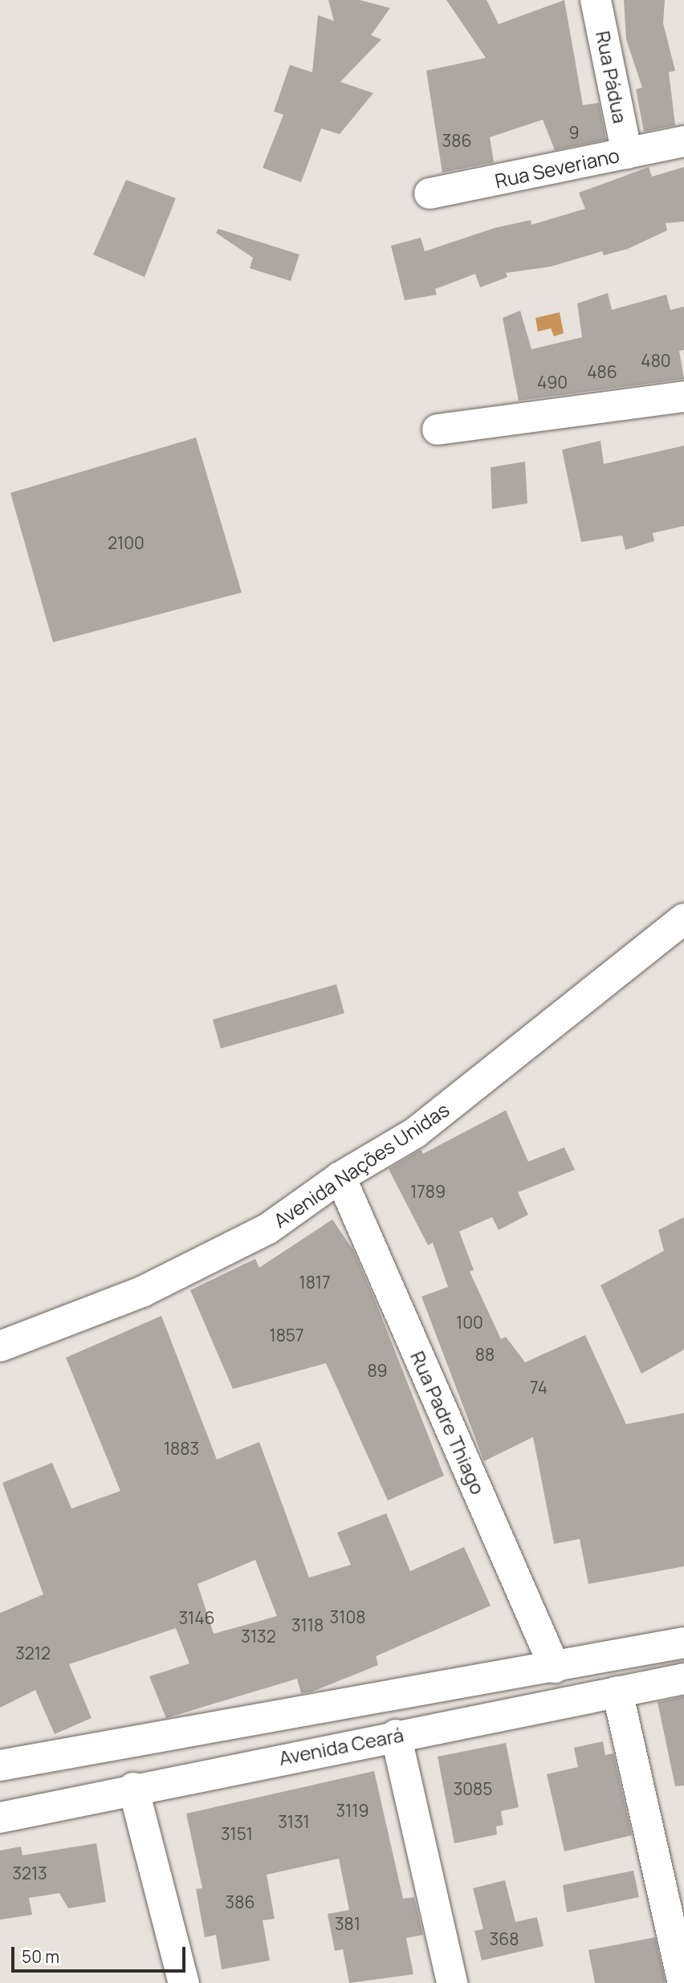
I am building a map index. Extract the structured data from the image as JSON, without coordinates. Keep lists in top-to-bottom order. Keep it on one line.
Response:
{"streets":{"street":["Rua Pádua","Rua Severiano","Avenida Nações Unidas","Rua Padre Thiago","Avenida Ceará"]},"crossings":[["Rua Pádua","Rua Severiano"],["Avenida Nações Unidas","Rua Padre Thiago"],["Rua Padre Thiago","Avenida Ceará"]],"house_numbers":["9","386","480","486","490","2100","1789","1817","100","1857","88","89","74","1883","3108","3146","3118","3132","3212","3085","3119","3131","3151","3213","386","381","368"],"scale_bar":"50 m"}
